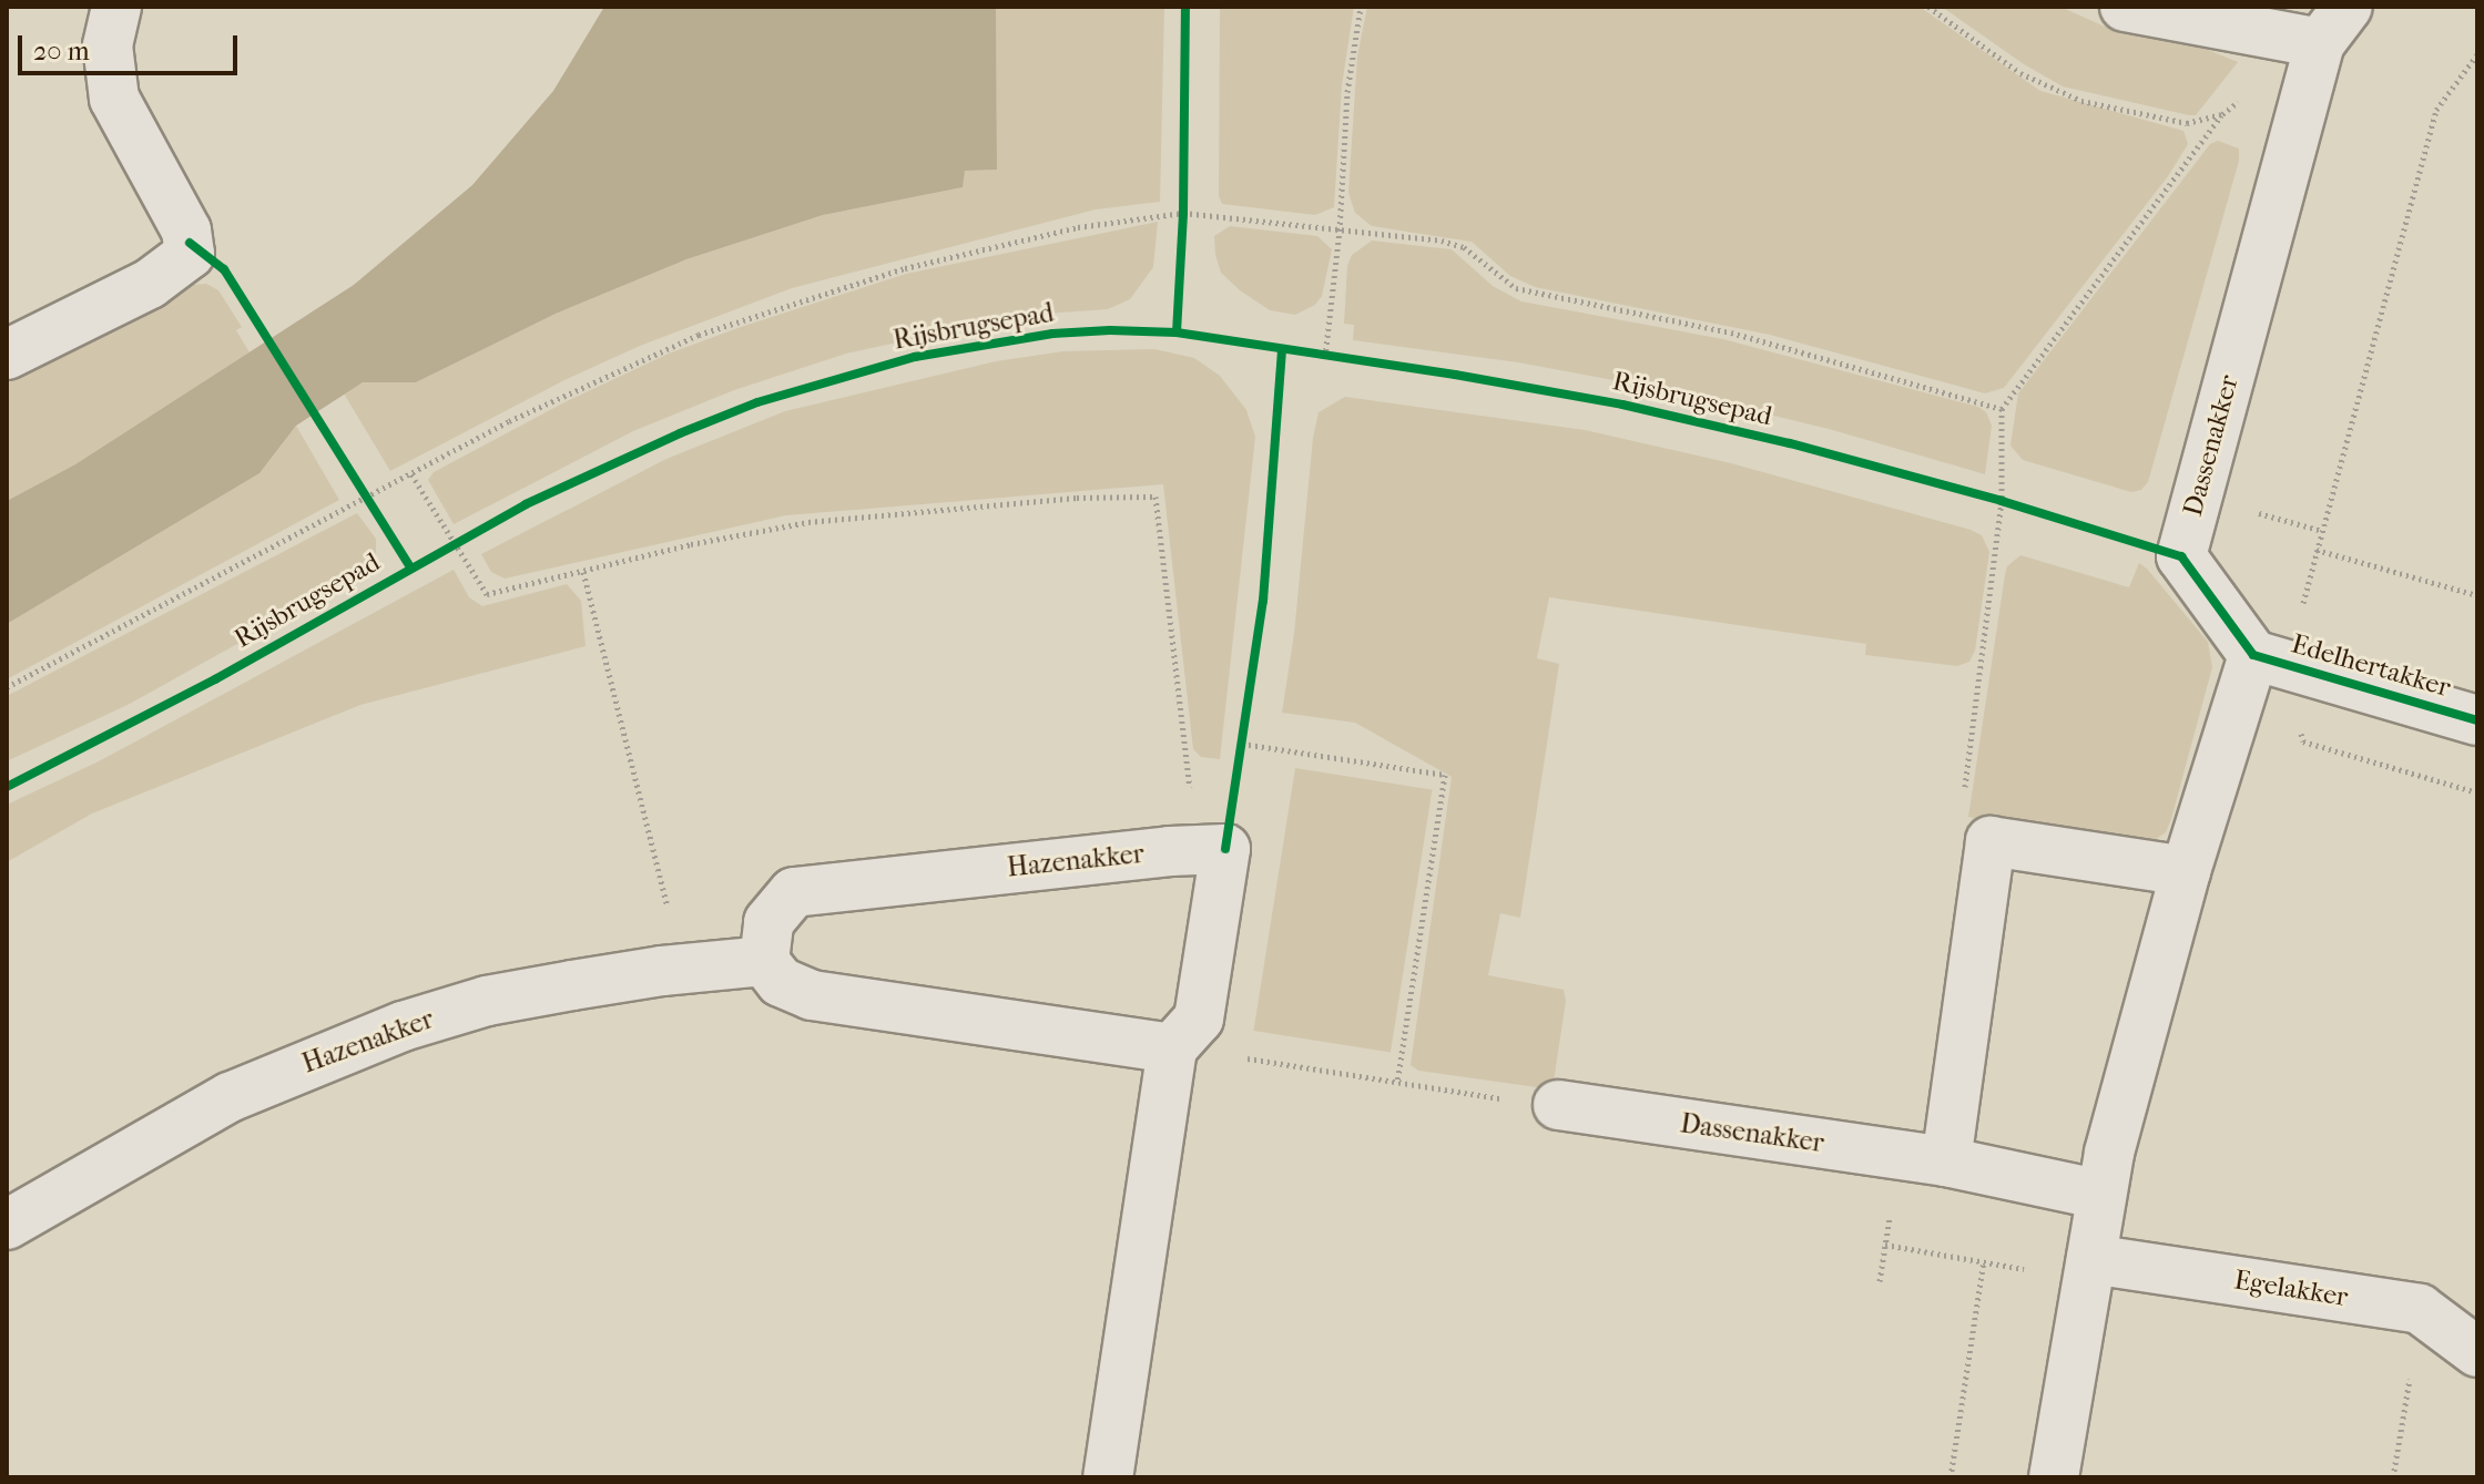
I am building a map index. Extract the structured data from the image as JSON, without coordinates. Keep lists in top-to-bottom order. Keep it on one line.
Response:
{"streets":{"street":["Dassenakker","Edelhertakker","Hazenakker","Egelakker"],"cycle path":["Rijsbrugsepad"]},"crossings":[["Dassenakker","Edelhertakker"]],"scale_bar":"20 m"}
